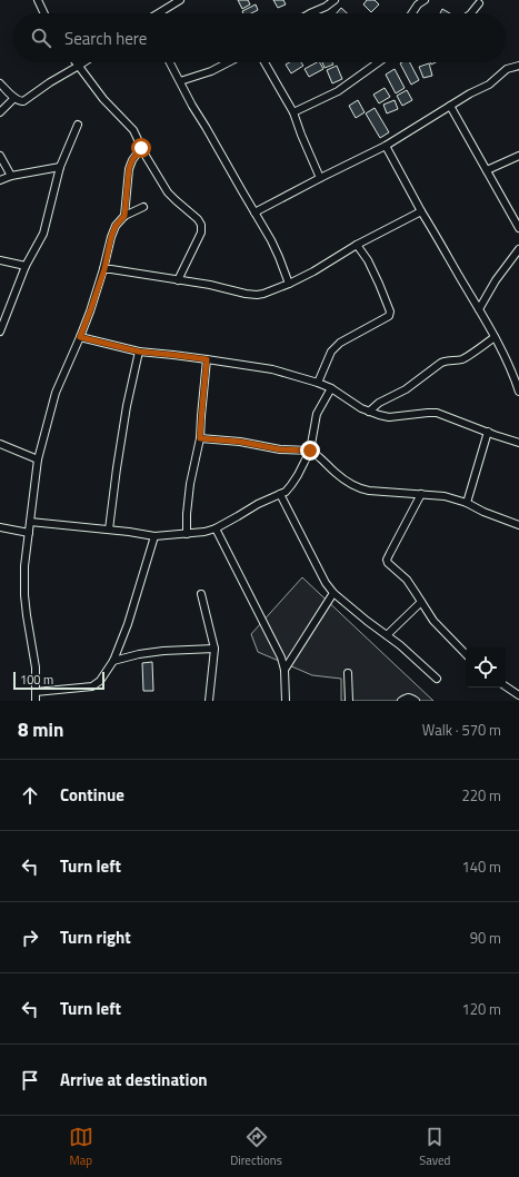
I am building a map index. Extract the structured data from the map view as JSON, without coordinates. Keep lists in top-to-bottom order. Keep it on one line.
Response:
{"scale_bar":"100 m","page":{"search":"Search here","scale":"100 m","heading":["8 min","Walk · 570 m"],"list":[["Continue","220 m"],["Turn left","140 m"],["Turn right","90 m"],["Turn left","120 m"],"Arrive at destination"],"nav":["Map","Directions","Saved"]}}
